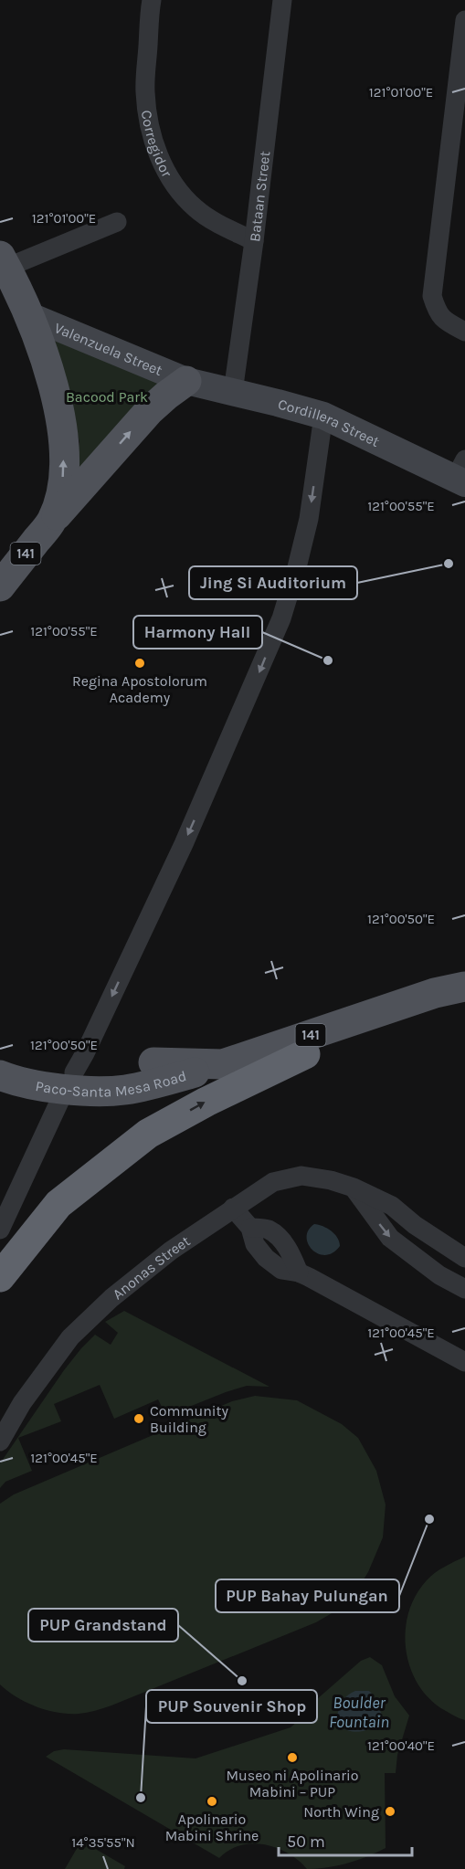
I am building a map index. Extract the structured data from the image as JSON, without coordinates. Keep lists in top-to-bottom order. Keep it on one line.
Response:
{"streets":{"main road":["Valenzuela Street","Cordillera Street","141","Paco-Santa Mesa Road"],"street":["Corregidor","Bataan Street","Anonas Street"]},"crossings":[["Corregidor","Bataan Street"],["Bataan Street","Cordillera Street"],["Valenzuela Street","Cordillera Street"]],"one_way":["Valenzuela Street"],"water":["Boulder Fountain"],"parks":["Bacood Park"],"places":["Jing Si Auditorium","Harmony Hall","Regina Apostolorum Academy","Community Building","PUP Bahay Pulungan","PUP Grandstand","Museo ni Apolinario Mabini – PUP","PUP Souvenir Shop","Apolinario Mabini Shrine","North Wing"],"scale_bar":"50 m","coordinates":["121°01'00\"E","121°00'55\"E","121°00'50\"E","121°00'45\"E","121°00'40\"E","14°35'55\"N"]}
